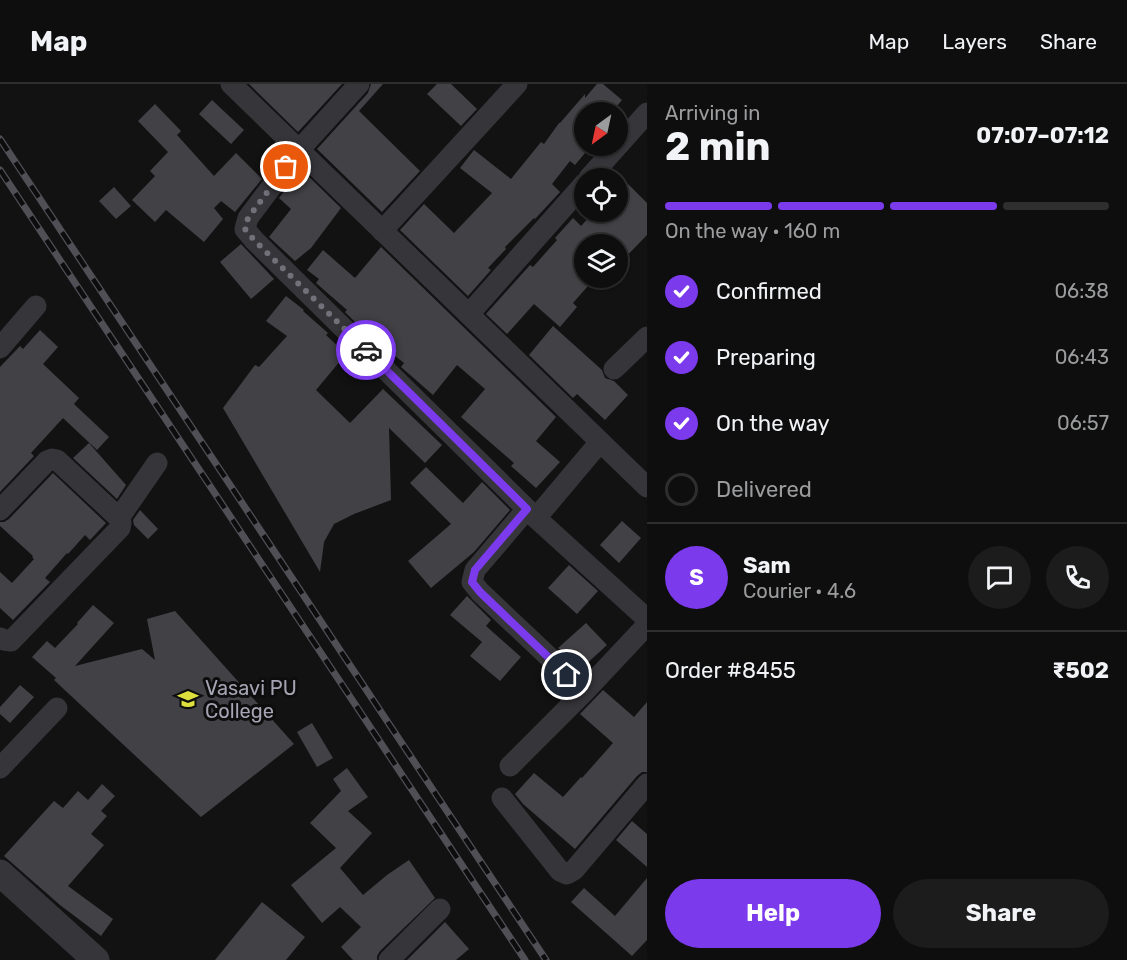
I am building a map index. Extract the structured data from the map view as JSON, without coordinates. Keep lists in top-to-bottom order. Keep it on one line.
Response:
{"places":{"school or university":["Vasavi PU College"]},"north":"bottom left","page":{"header":"Map","nav":["Map","Layers","Share"],"heading":["2 min","Arriving in","07:07–07:12"],"panel":["Sam","Courier · 4.6","Order #8455","₹502"],"bar":"On the way · 160 m","list":[["Confirmed","06:38"],["Preparing","06:43"],["On the way","06:57"],"Delivered"],"round":"S","buttons":["Help","Share"]}}
